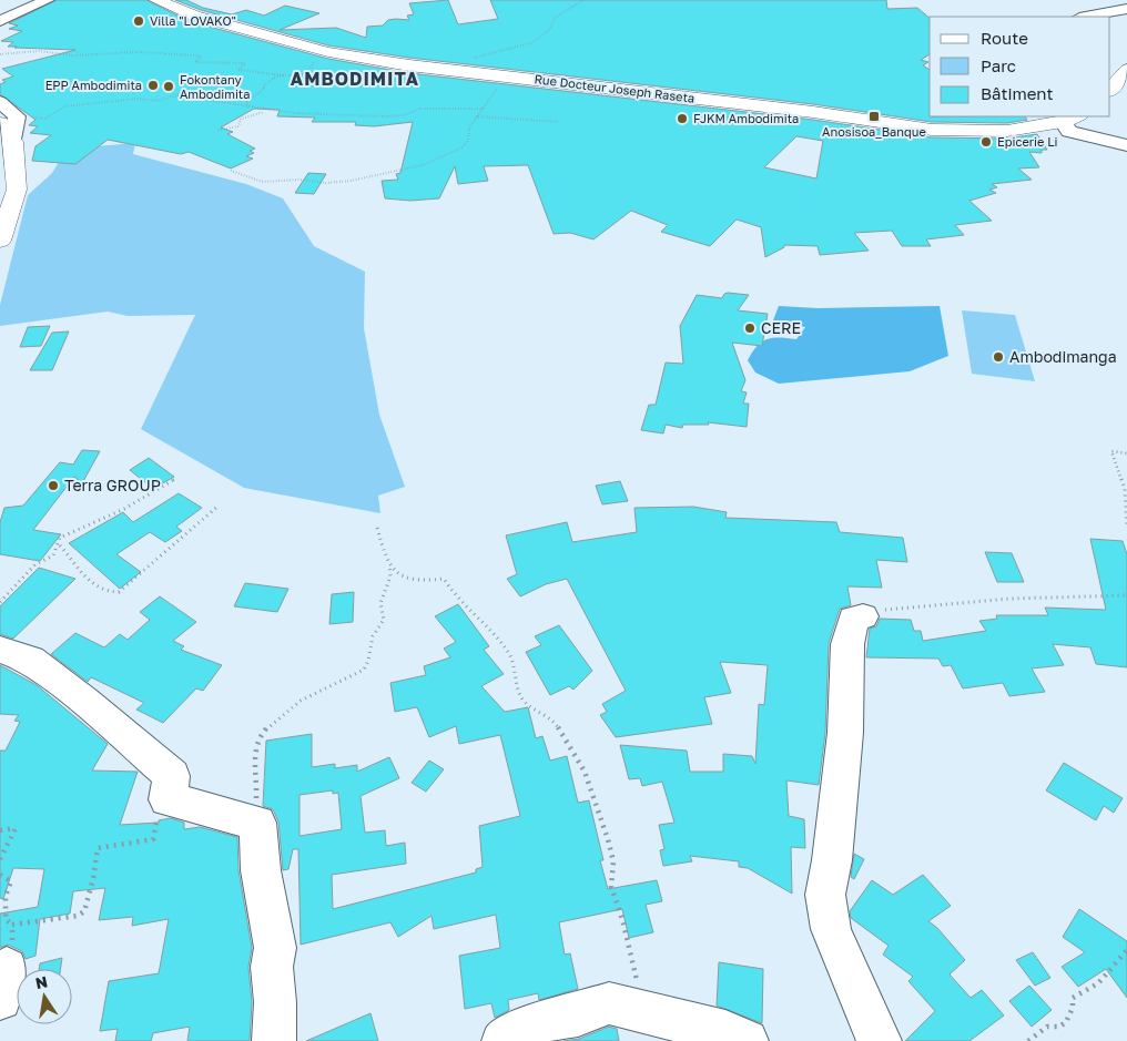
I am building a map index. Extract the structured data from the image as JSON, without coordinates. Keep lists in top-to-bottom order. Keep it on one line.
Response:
{"streets":{"main road":["Rue Docteur Joseph Raseta"]},"districts":["AMBODIMITA"],"places":{"other":["Villa \"LOVAKO\"","EPP Ambodimita","Fokontany Ambodimita","FJKM Ambodimita","Epicerie Li","CERE","Ambodimanga","Terra GROUP"],"transit":["Anosisoa_Banque"]},"legend":["Route","Parc","Bâtiment"],"north":"top"}
